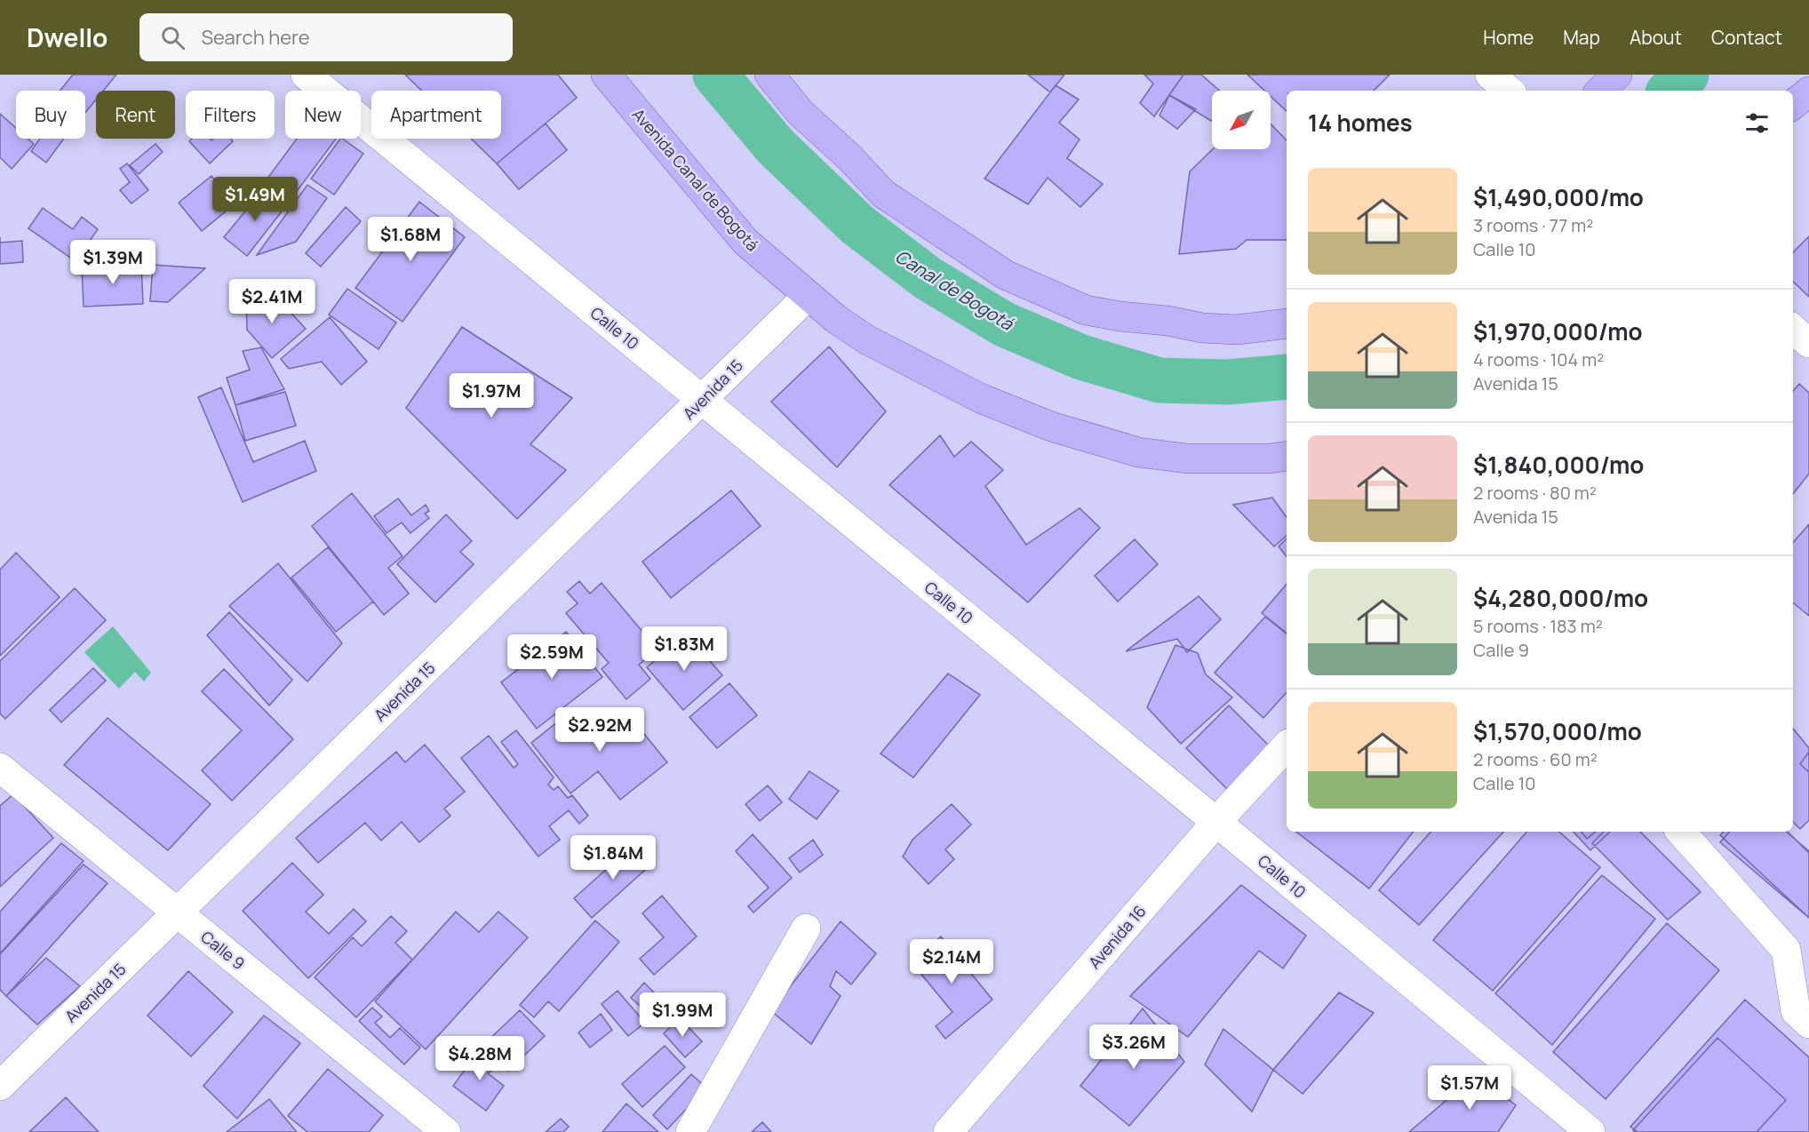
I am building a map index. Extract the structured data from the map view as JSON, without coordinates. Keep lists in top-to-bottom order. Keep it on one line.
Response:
{"streets":{"main road":["Avenida Canal de Bogotá"],"street":["Calle 10","Avenida 15","Avenida 16","Calle 9"]},"crossings":[["Avenida Canal de Bogotá","Avenida 15"],["Calle 10","Avenida 15"],["Calle 10","Avenida 16"],["Avenida 15","Calle 9"]],"water":["Canal de Bogotá"],"north":"bottom left","page":{"header":"Dwello","search":"Search here","nav":["Home","Map","About","Contact"],"chip":["Buy","Rent","Filters","New","Apartment"],"heading":"14 homes","list":[{"name":"$1,490,000/mo","note":"3 rooms · 77 m² · Calle 10"},{"name":"$1,970,000/mo","note":"4 rooms · 104 m² · Avenida 15"},{"name":"$1,840,000/mo","note":"2 rooms · 80 m² · Avenida 15"},{"name":"$4,280,000/mo","note":"5 rooms · 183 m² · Calle 9"},{"name":"$1,570,000/mo","note":"2 rooms · 60 m² · Calle 10"}],"price":["$1.49M","$1.68M","$1.39M","$2.41M","$1.97M","$1.83M","$2.59M","$2.92M","$1.84M","$2.14M","$1.99M","$3.26M","$4.28M","$1.57M"]}}
